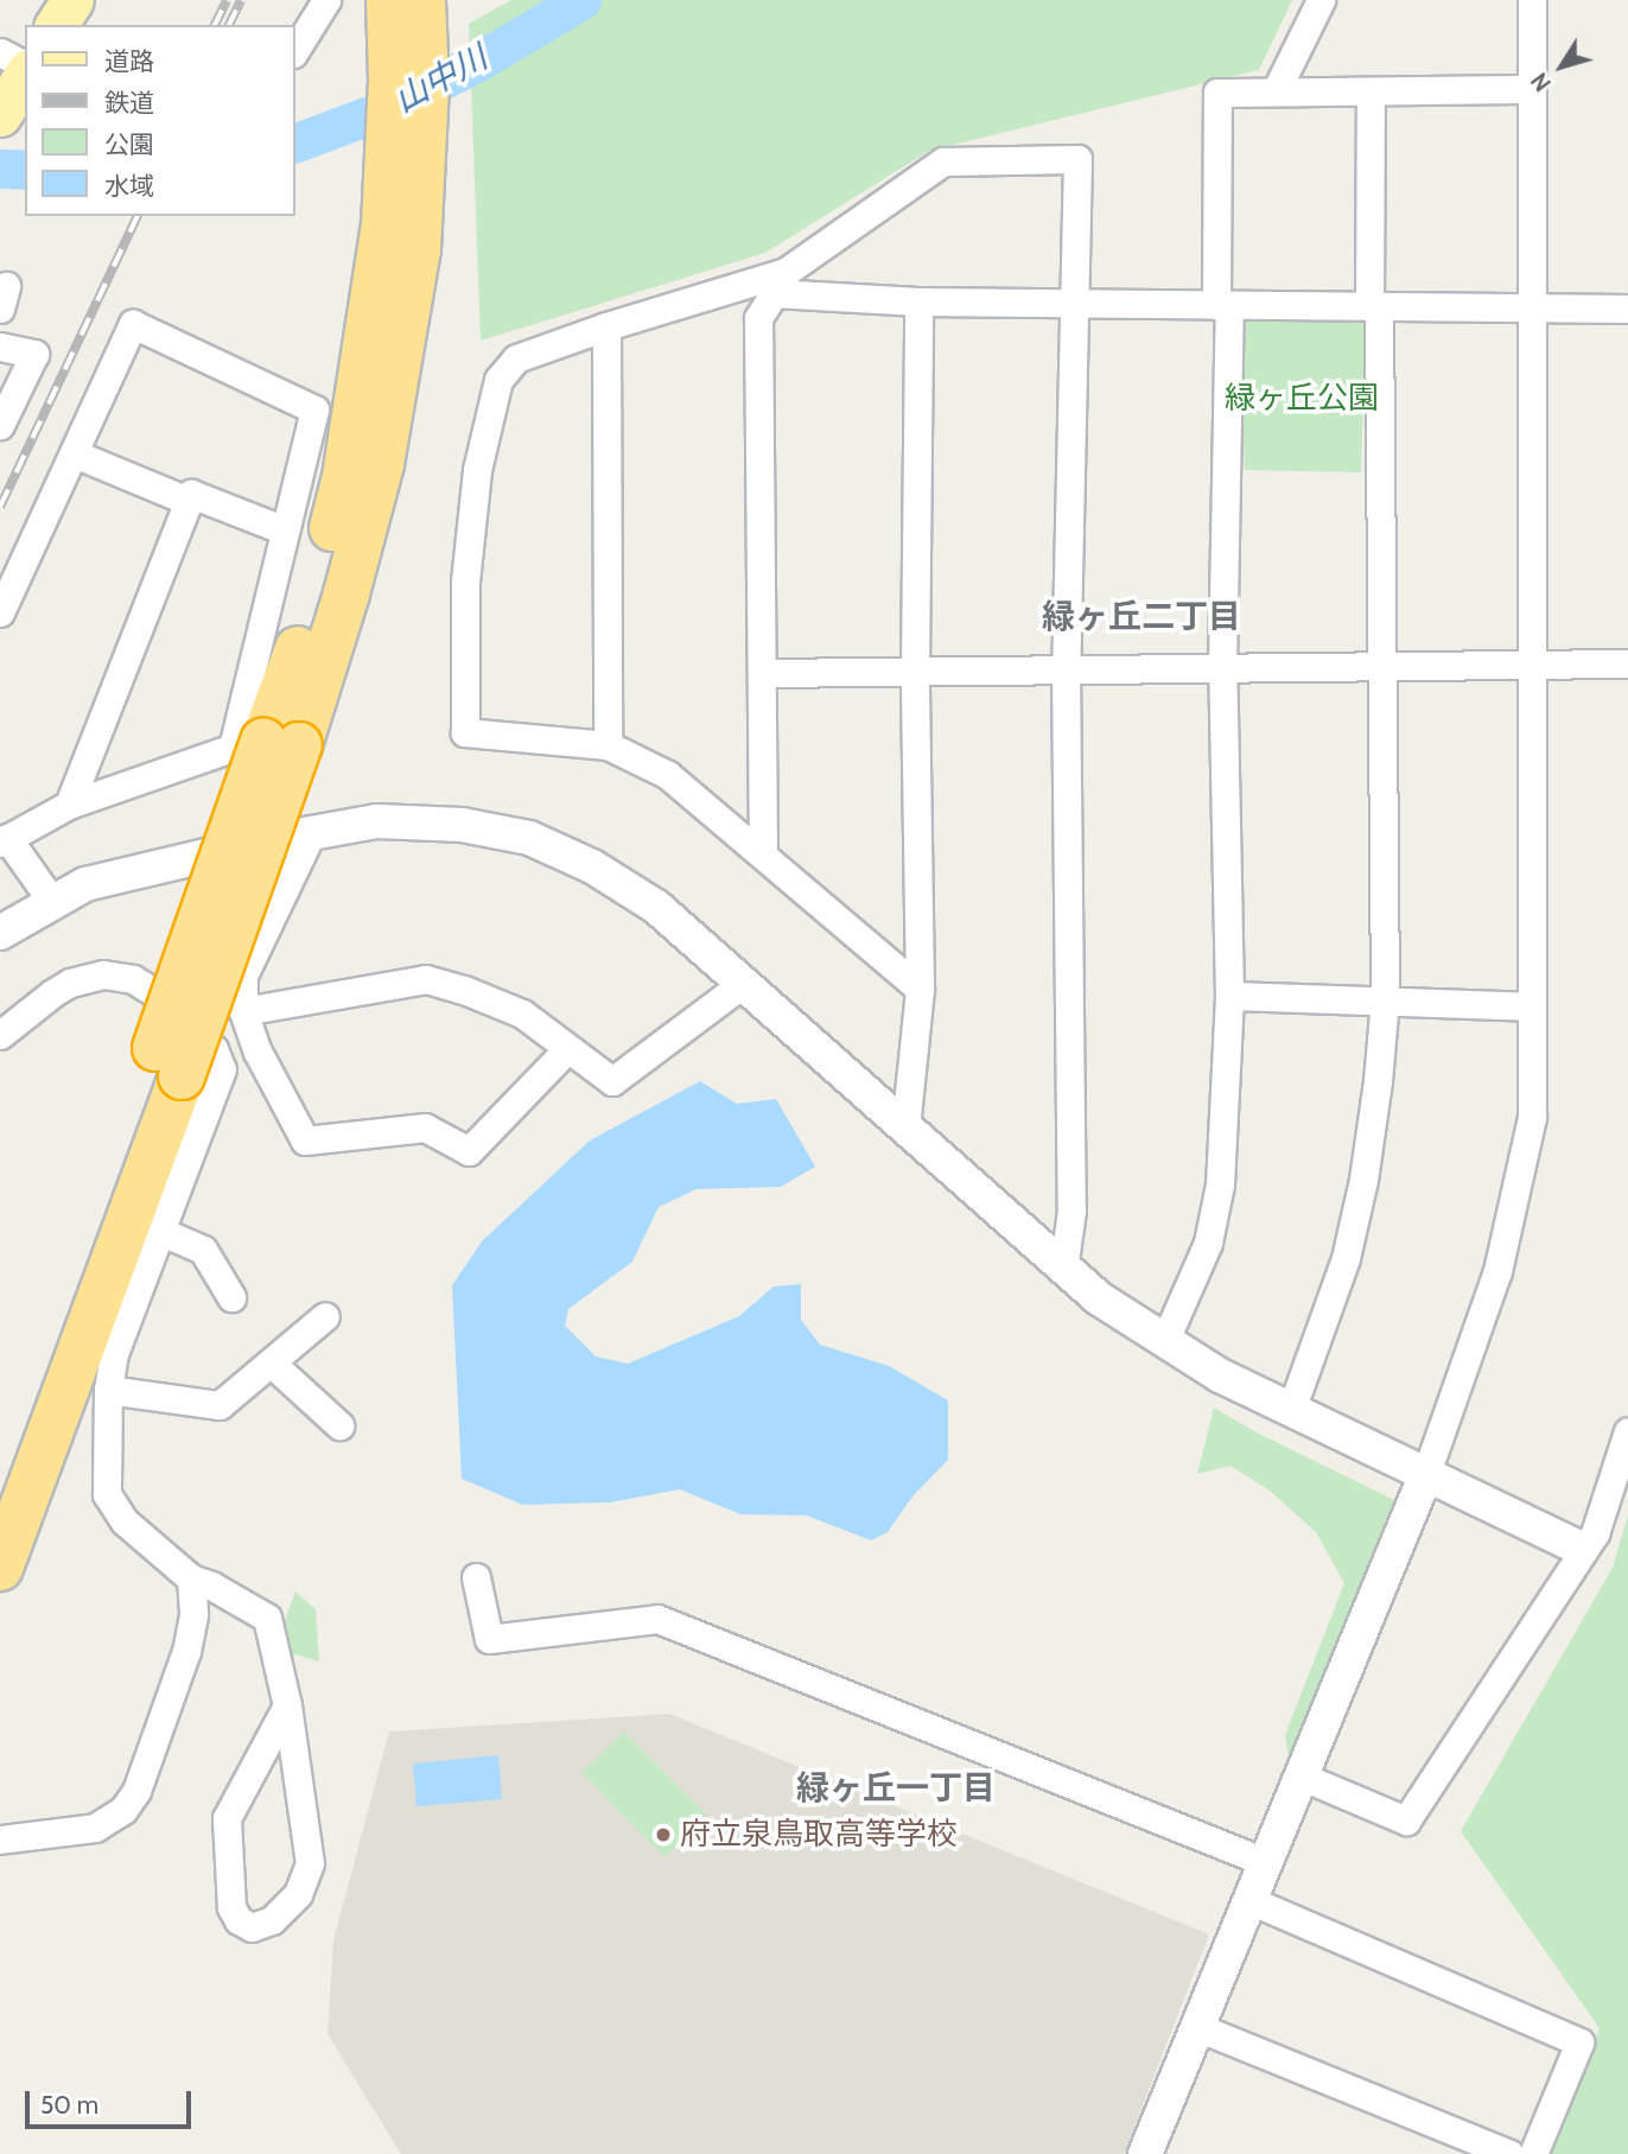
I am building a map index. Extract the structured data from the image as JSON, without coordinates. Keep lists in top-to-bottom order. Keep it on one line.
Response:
{"districts":["緑ヶ丘二丁目","緑ヶ丘一丁目"],"water":["山中川"],"parks":["緑ヶ丘公園"],"places":["府立泉鳥取高等学校"],"legend":["道路","鉄道","公園","水域"],"scale_bar":"50 m","north":"bottom left"}
